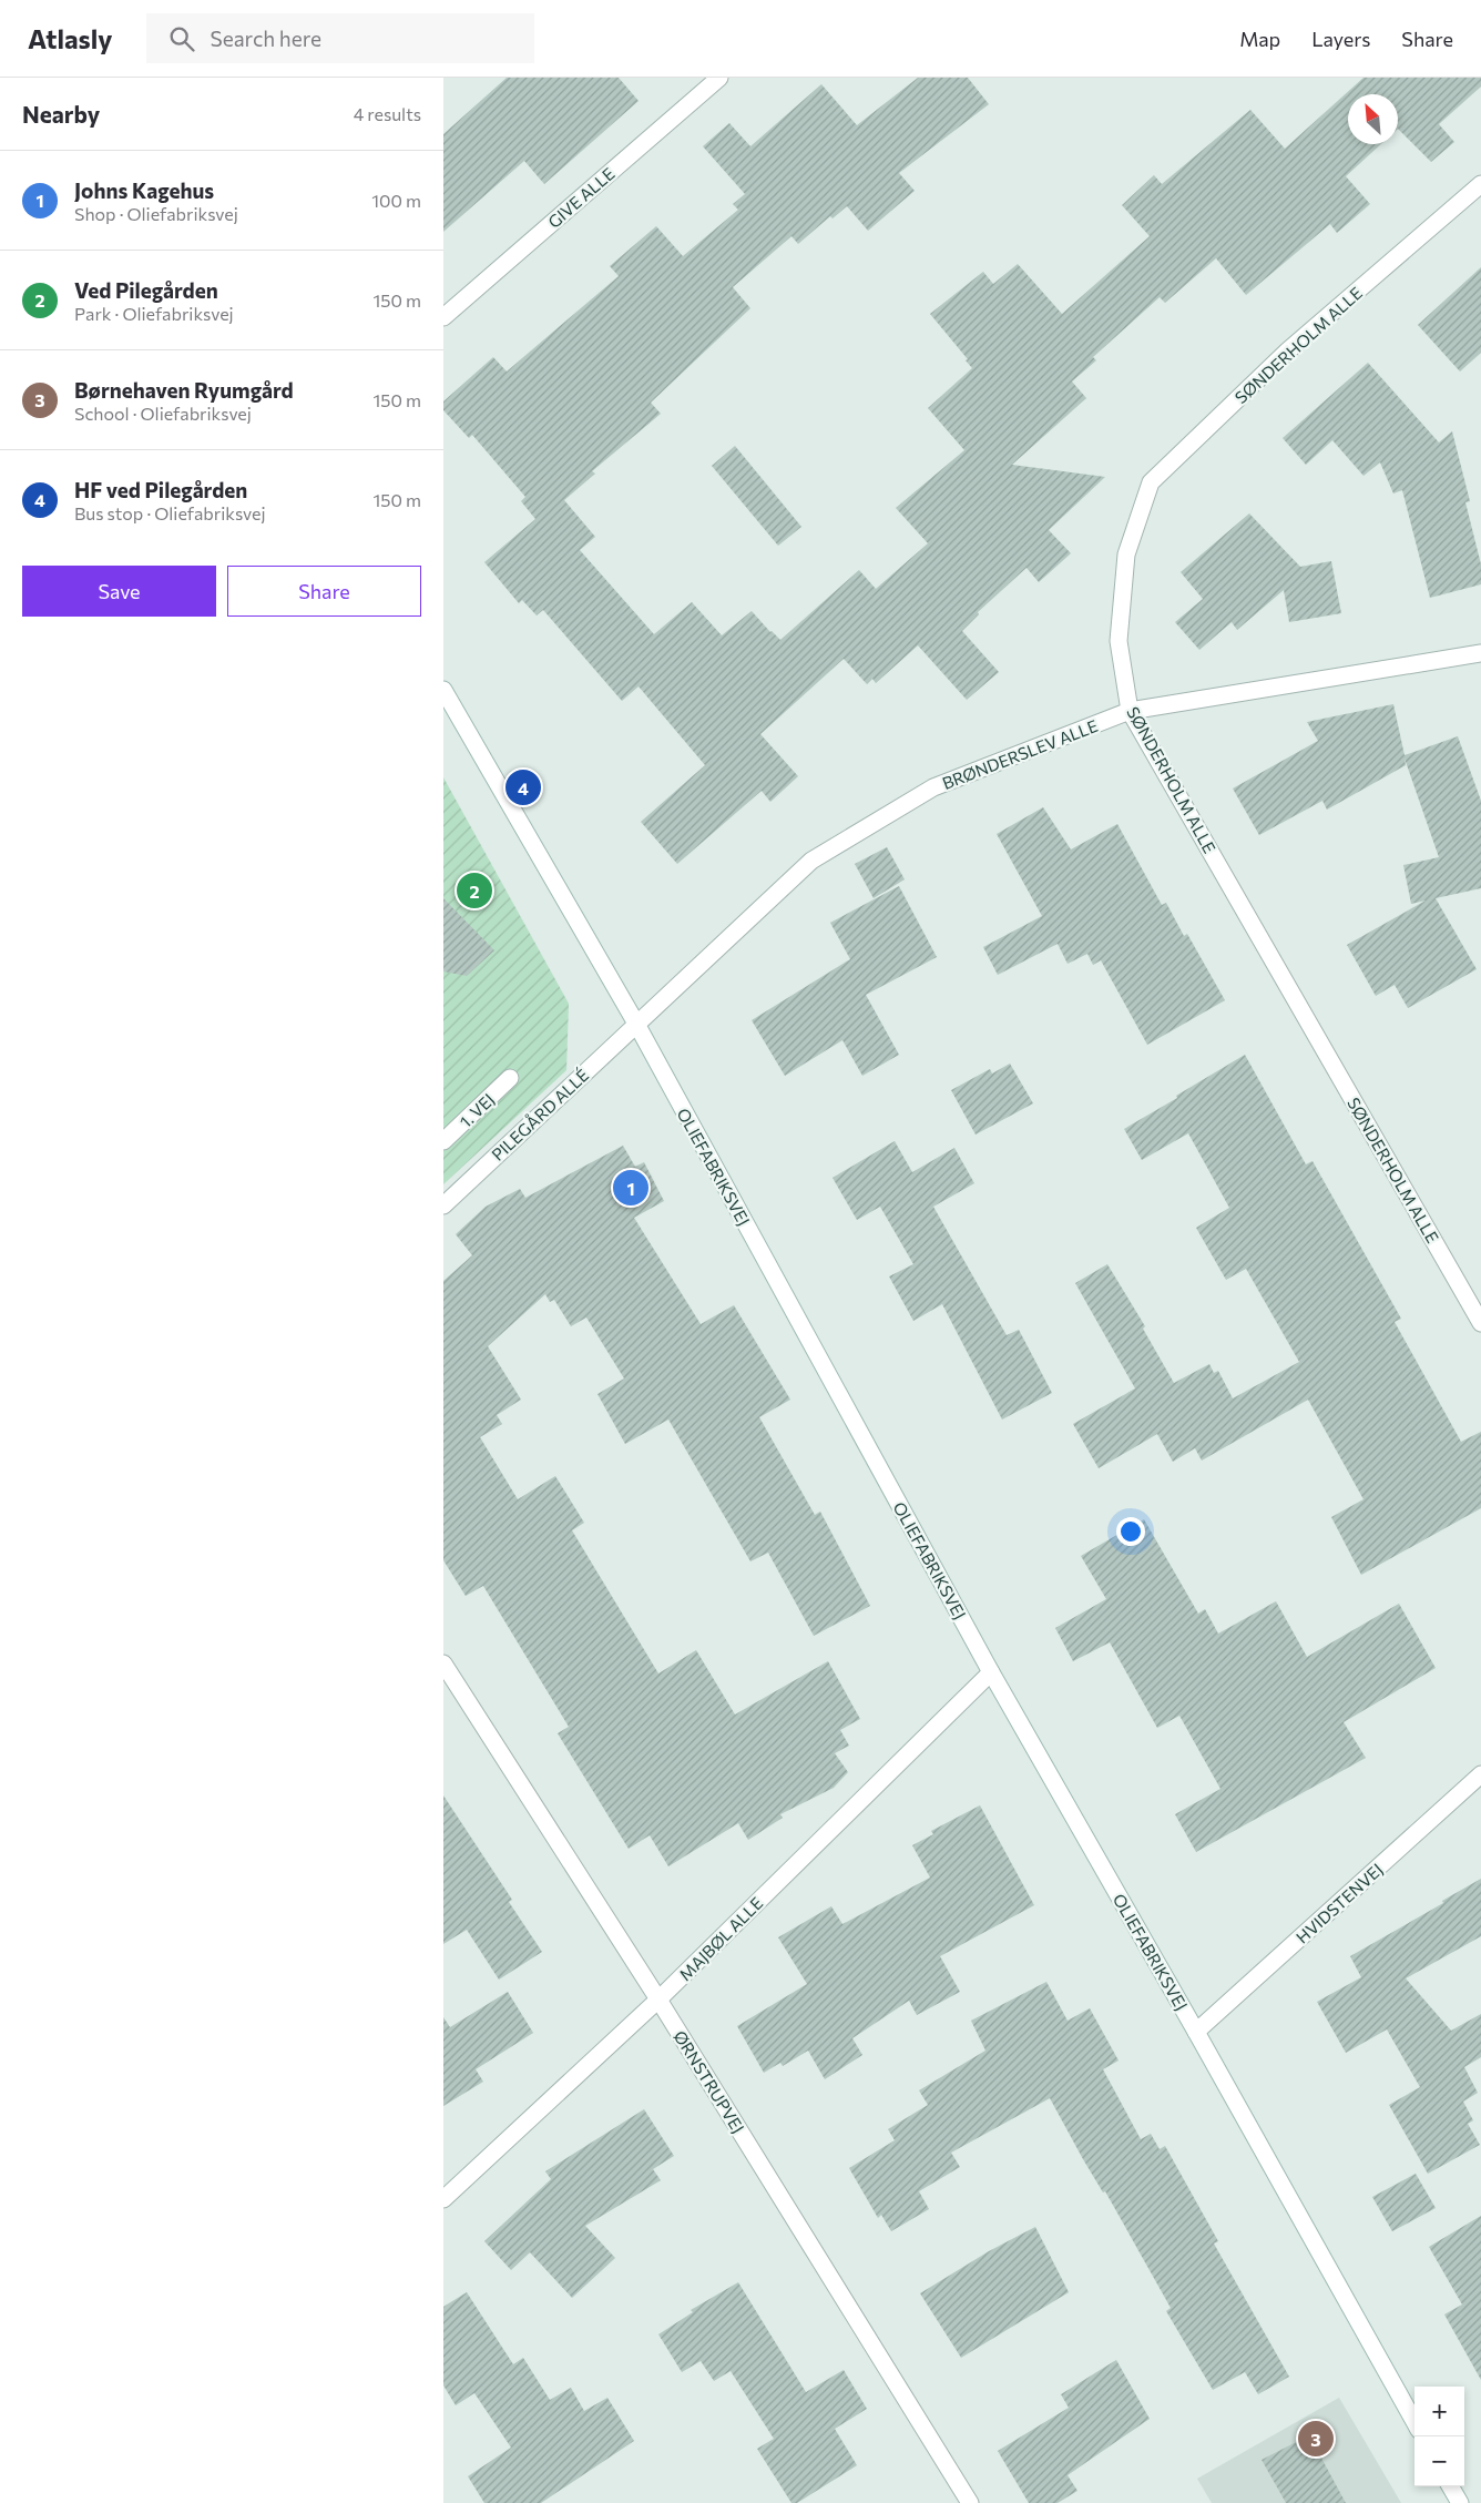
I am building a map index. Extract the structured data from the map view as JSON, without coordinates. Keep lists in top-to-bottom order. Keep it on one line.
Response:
{"streets":{"street":["GIVE ALLE","SØNDERHOLM ALLE","BRØNDERSLEV ALLE","1. VEJ","PILEGÅRD ALLÉ","OLIEFABRIKSVEJ","HVIDSTENVEJ","MAJBØL ALLE","ØRNSTRUPVEJ"]},"crossings":[["SØNDERHOLM ALLE","BRØNDERSLEV ALLE"],["BRØNDERSLEV ALLE","PILEGÅRD ALLÉ"],["BRØNDERSLEV ALLE","OLIEFABRIKSVEJ"],["PILEGÅRD ALLÉ","OLIEFABRIKSVEJ"],["OLIEFABRIKSVEJ","HVIDSTENVEJ"],["OLIEFABRIKSVEJ","MAJBØL ALLE"],["MAJBØL ALLE","ØRNSTRUPVEJ"]],"north":"top left","page":{"header":"Atlasly","search":"Search here","nav":["Map","Layers","Share"],"heading":["Nearby","4 results"],"list":[{"mark":"1","name":"Johns Kagehus","note":"Shop · Oliefabriksvej","value":"100 m"},{"mark":"2","name":"Ved Pilegården","note":"Park · Oliefabriksvej","value":"150 m"},{"mark":"3","name":"Børnehaven Ryumgård","note":"School · Oliefabriksvej","value":"150 m"},{"mark":"4","name":"HF ved Pilegården","note":"Bus stop · Oliefabriksvej","value":"150 m"}],"buttons":["Save","Share"],"pins":["4","2","1","3"],"map_buttons":["+","−"]}}
